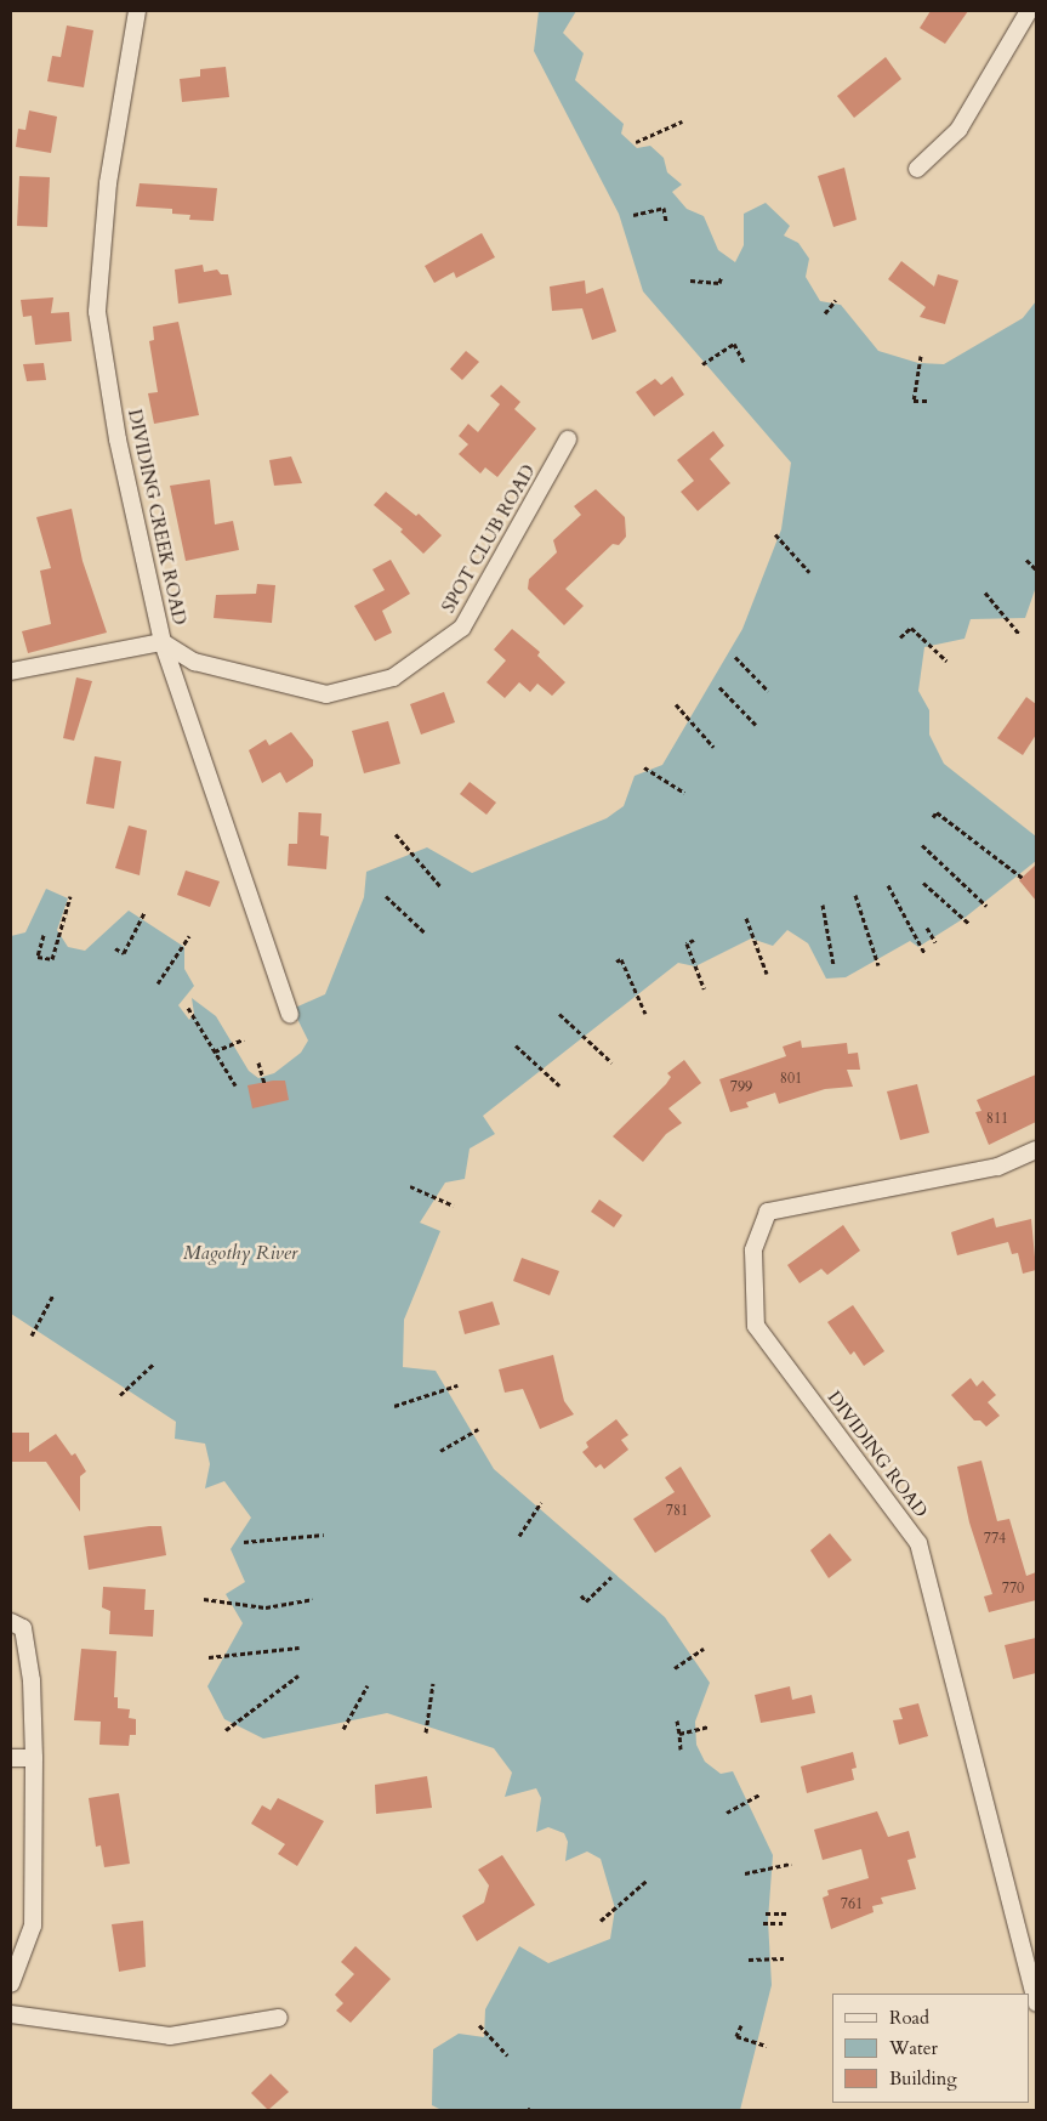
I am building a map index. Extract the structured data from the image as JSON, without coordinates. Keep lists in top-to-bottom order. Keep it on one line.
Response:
{"streets":{"street":["DIVIDING CREEK ROAD","SPOT CLUB ROAD","DIVIDING ROAD"]},"crossings":[["DIVIDING CREEK ROAD","SPOT CLUB ROAD"]],"water":["Magothy River"],"house_numbers":["801","799","811","781","774","770","761"],"legend":["Road","Water","Building"]}
